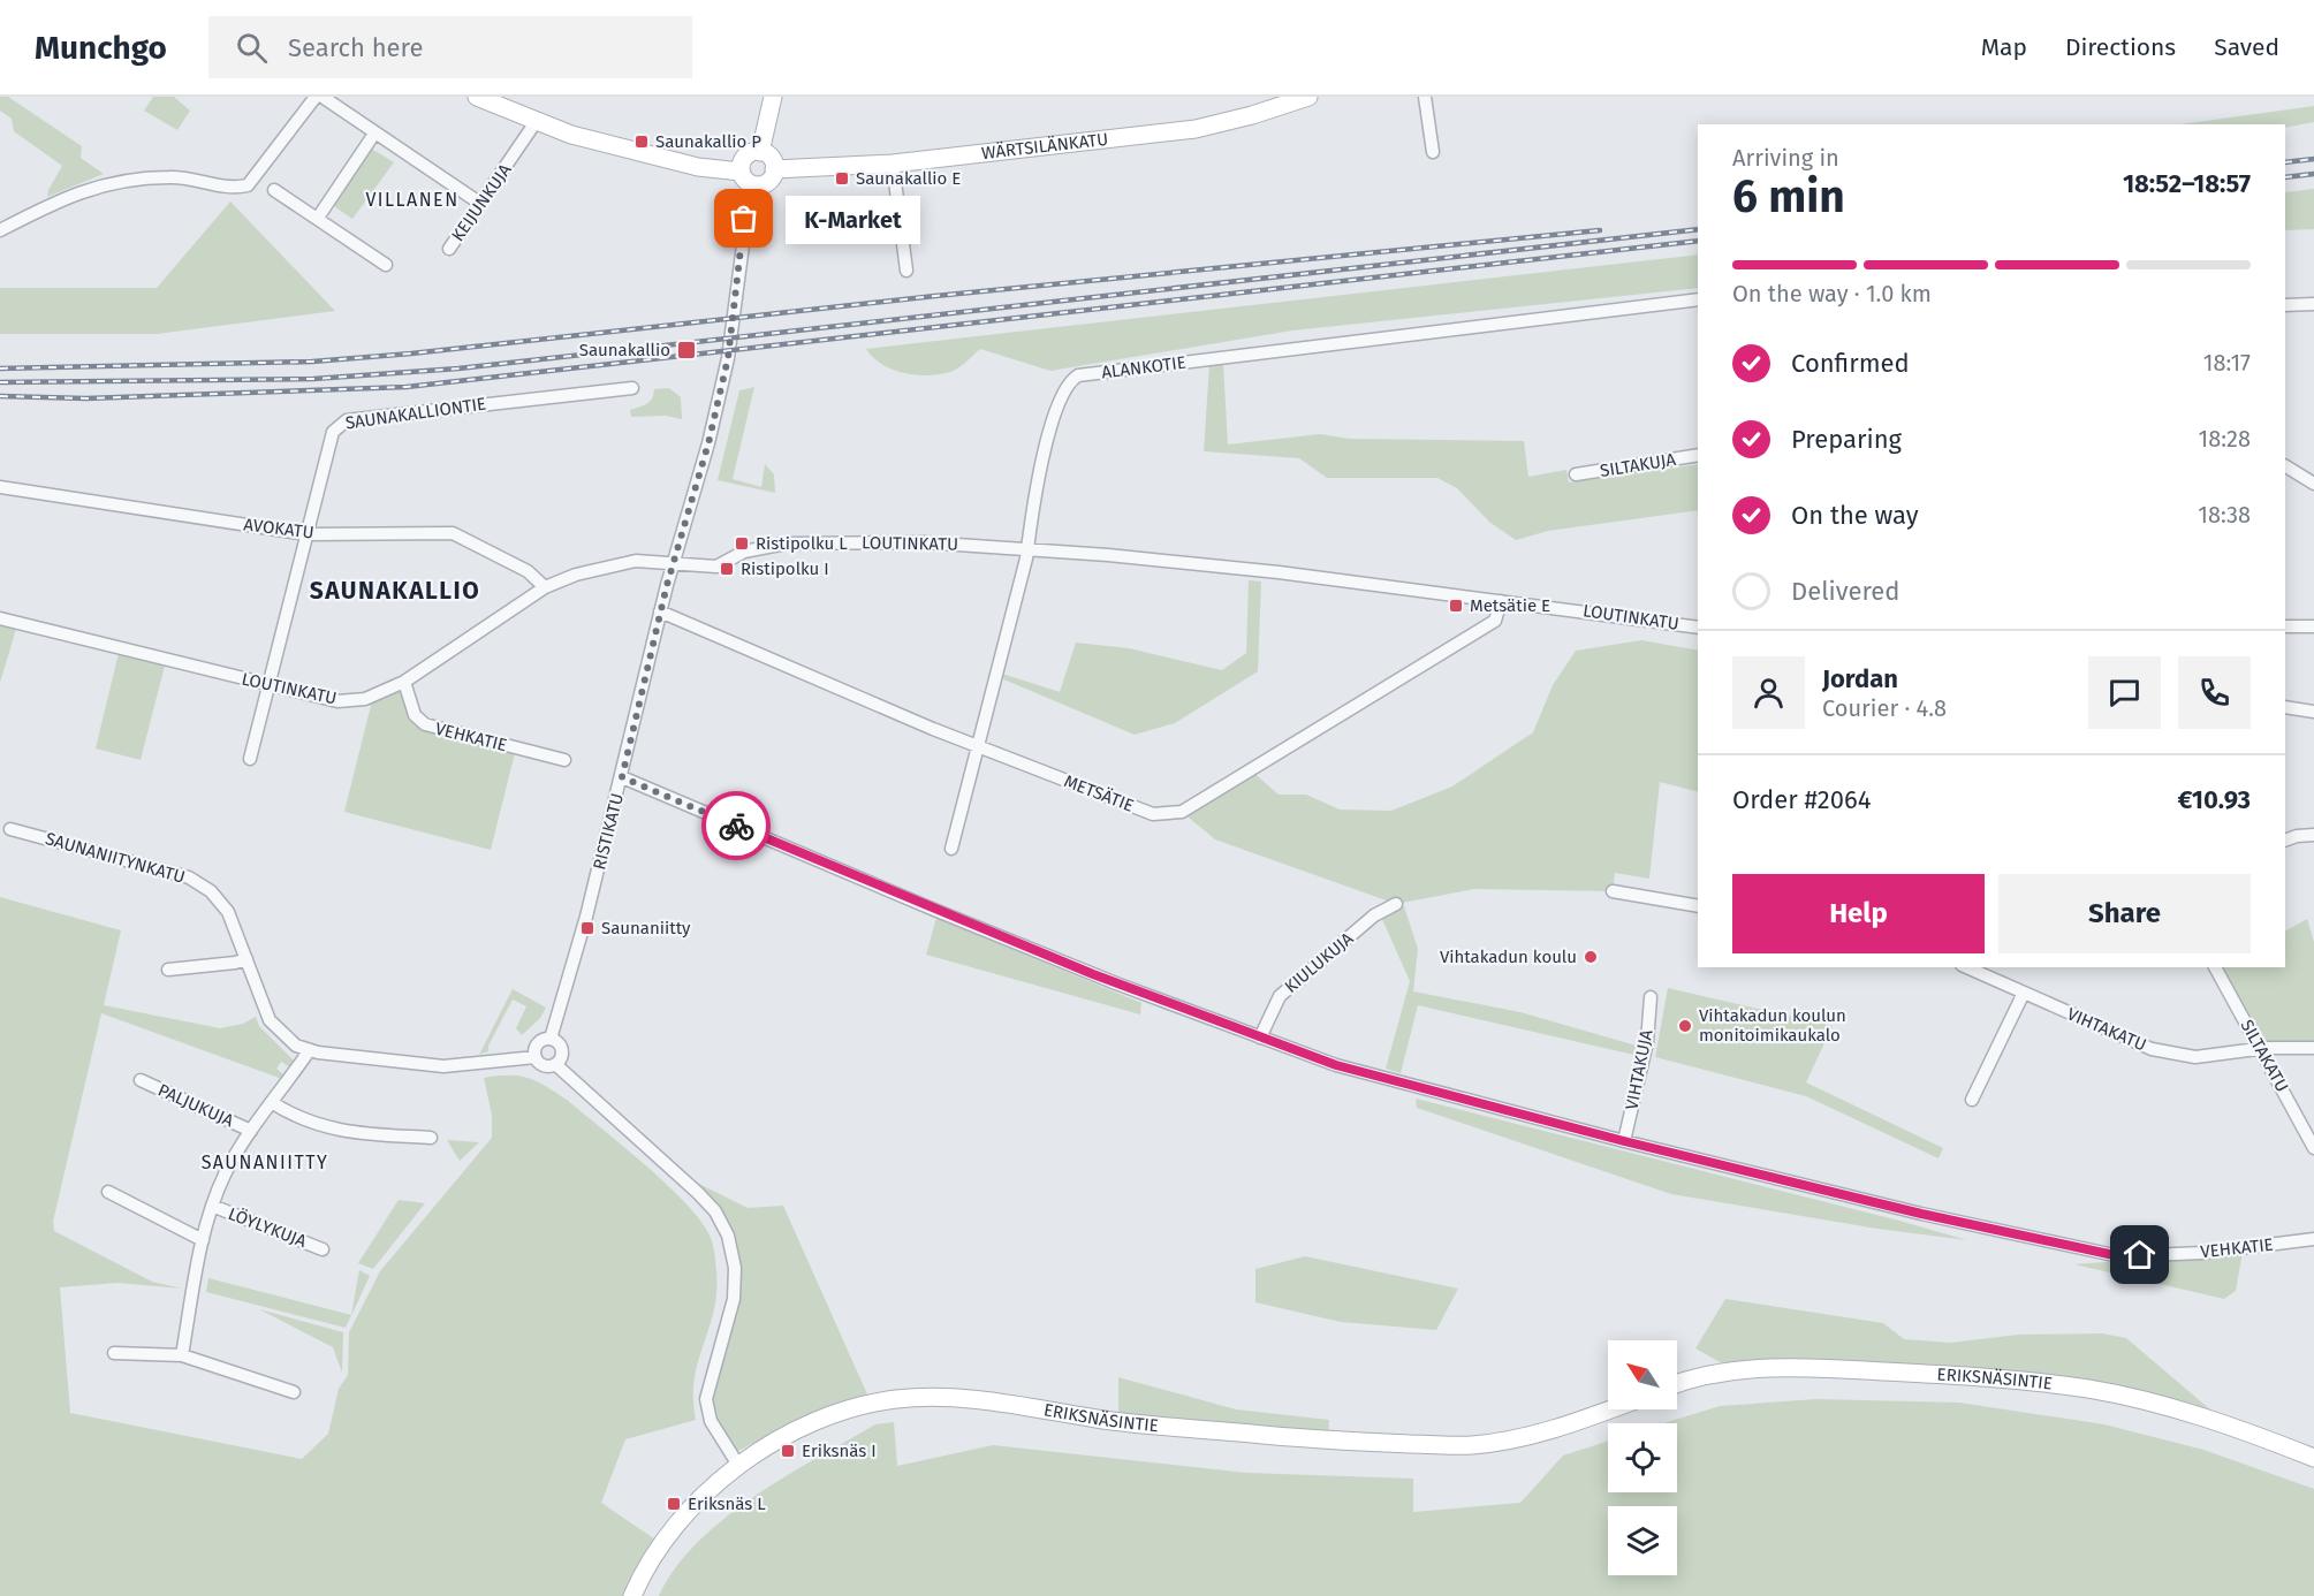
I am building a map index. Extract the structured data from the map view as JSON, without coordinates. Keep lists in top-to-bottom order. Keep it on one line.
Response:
{"streets":{"street":["WÄRTSILÄNKATU","KEIJUNKUJA","ALANKOTIE","SAUNAKALLIONTIE","SILTAKUJA","AVOKATU","LOUTINKATU","VEHKATIE","METSÄTIE","RISTIKATU","SAUNANIITYNKATU","KIULUKUJA","VIHTAKATU","SILTAKATU","VIHTAKUJA","PALJUKUJA","LÖYLYKUJA","ERIKSNÄSINTIE"]},"crossings":[["WÄRTSILÄNKATU","RISTIKATU"],["ALANKOTIE","LOUTINKATU"],["ALANKOTIE","METSÄTIE"],["SAUNAKALLIONTIE","AVOKATU"],["SAUNAKALLIONTIE","LOUTINKATU"],["AVOKATU","LOUTINKATU"],["LOUTINKATU","VEHKATIE"],["LOUTINKATU","METSÄTIE"],["LOUTINKATU","RISTIKATU"],["VEHKATIE","RISTIKATU"],["VEHKATIE","KIULUKUJA"],["VEHKATIE","VIHTAKUJA"],["METSÄTIE","RISTIKATU"],["RISTIKATU","SAUNANIITYNKATU"],["VIHTAKATU","SILTAKATU"]],"districts":["VILLANEN","SAUNAKALLIO","SAUNANIITTY"],"places":{"transit":["Saunakallio P","Saunakallio E","Saunakallio","Ristipolku L","Ristipolku I","Metsätie E","Saunaniitty","Eriksnäs I","Eriksnäs L"],"other":["K-Market","Vihtakadun koulu","Vihtakadun koulun monitoimikaukalo"]},"north":"top left","page":{"header":"Munchgo","search":"Search here","nav":["Map","Directions","Saved"],"heading":["6 min","Arriving in","18:52–18:57"],"panel":["Jordan","Courier · 4.8","Order #2064","€10.93"],"bubble":"K-Market","bar":"On the way · 1.0 km","list":[["Confirmed","18:17"],["Preparing","18:28"],["On the way","18:38"],"Delivered"],"buttons":["Help","Share"]}}
